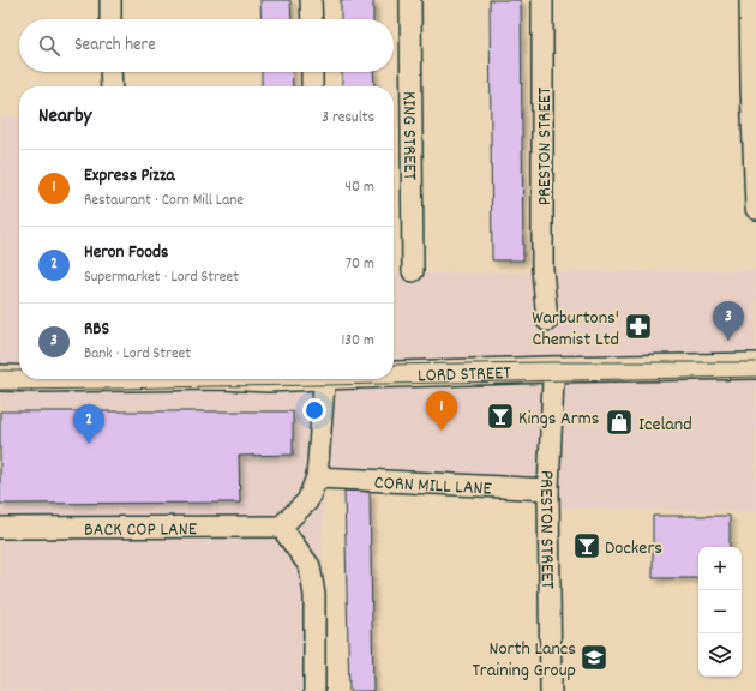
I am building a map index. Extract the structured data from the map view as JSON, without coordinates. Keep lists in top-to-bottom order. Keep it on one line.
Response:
{"streets":{"street":["KING STREET","PRESTON STREET","LORD STREET","CORN MILL LANE","BACK COP LANE"]},"crossings":[["PRESTON STREET","LORD STREET"],["PRESTON STREET","CORN MILL LANE"]],"places":{"pharmacy":["Warburtons' Chemist Ltd"],"bar":["Kings Arms","Dockers"],"shop":["Iceland"],"school or university":["North Lancs Training Group"]},"page":{"search":"Search here","heading":["Nearby","3 results"],"list":[{"mark":"1","name":"Express Pizza","note":"Restaurant · Corn Mill Lane","value":"40 m"},{"mark":"2","name":"Heron Foods","note":"Supermarket · Lord Street","value":"70 m"},{"mark":"3","name":"RBS","note":"Bank · Lord Street","value":"130 m"}],"pins":["3","1","2"],"map_buttons":["+","−"]}}
